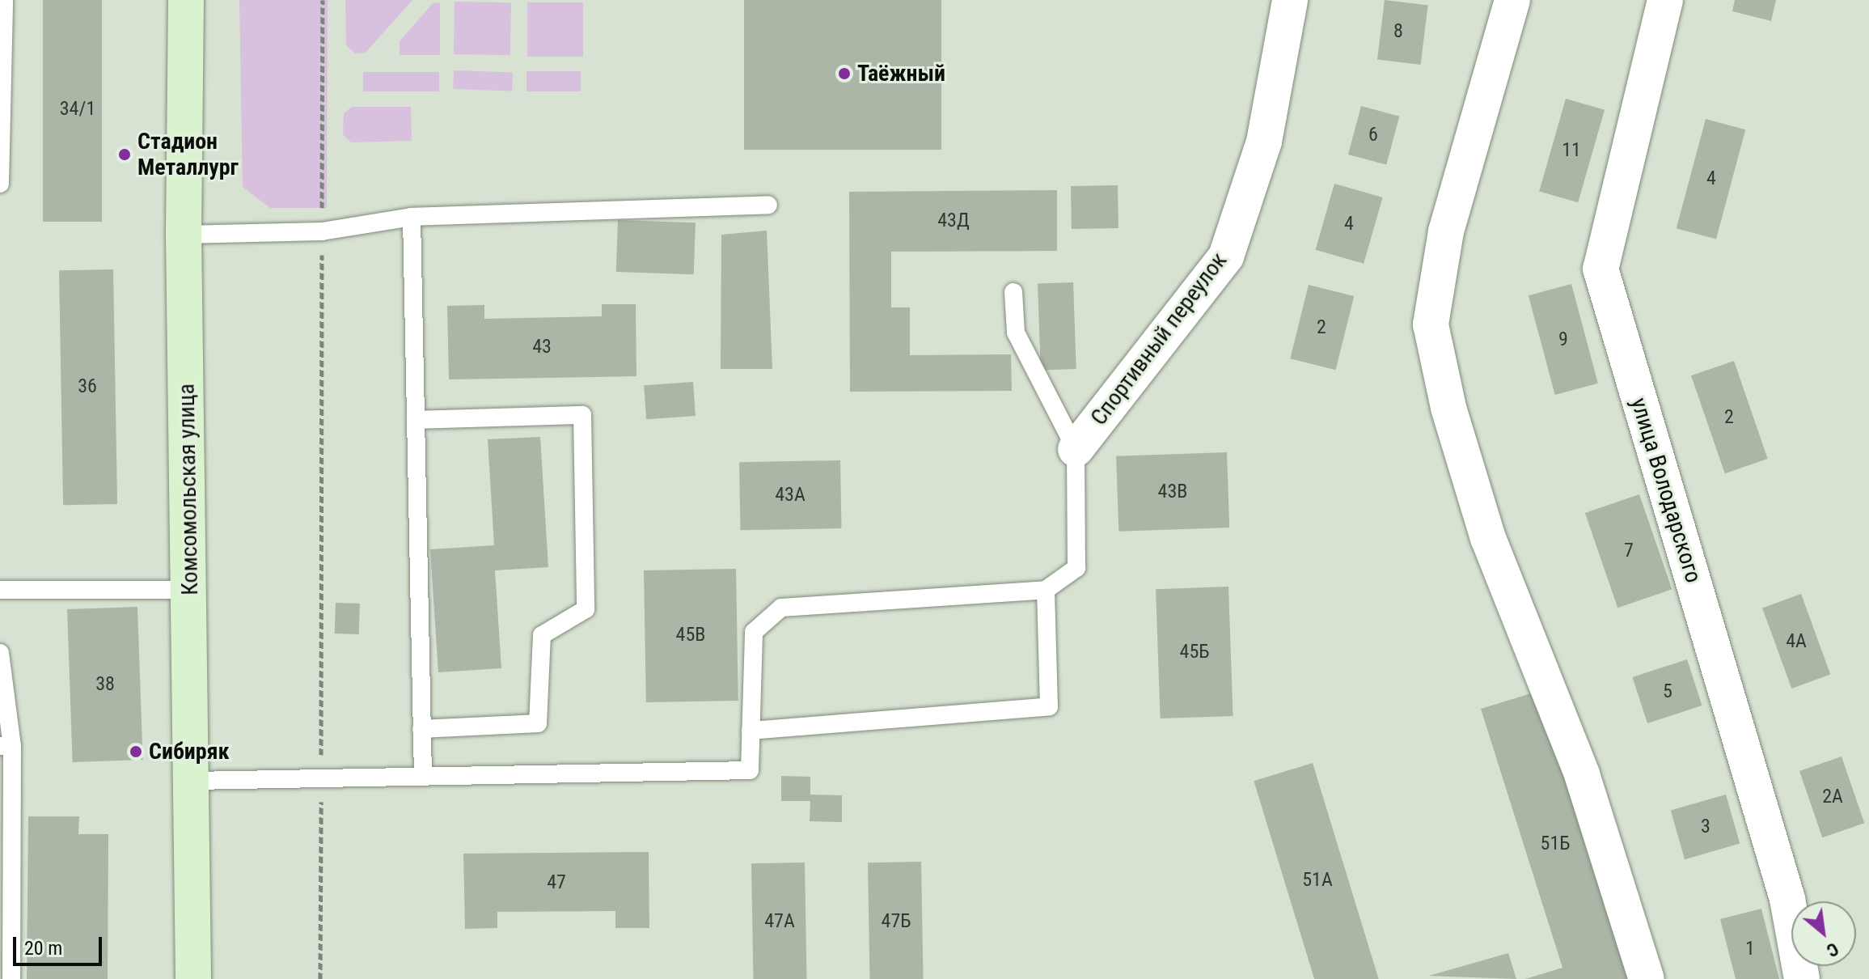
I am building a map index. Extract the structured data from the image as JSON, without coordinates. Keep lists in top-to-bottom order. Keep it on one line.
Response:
{"streets":{"main road":["Комсомольская улица"],"street":["Спортивный переулок","улица Володарского"]},"places":["Таёжный","Стадион Металлург","Сибиряк"],"house_numbers":["8","34/1","6","11","4","43Д","4","2","9","43","36","2","43В","43А","7","45В","4А","45Б","38","5","2А","3","51Б","51А","47","47А","47Б","1"],"scale_bar":"20 m","north":"bottom right"}
